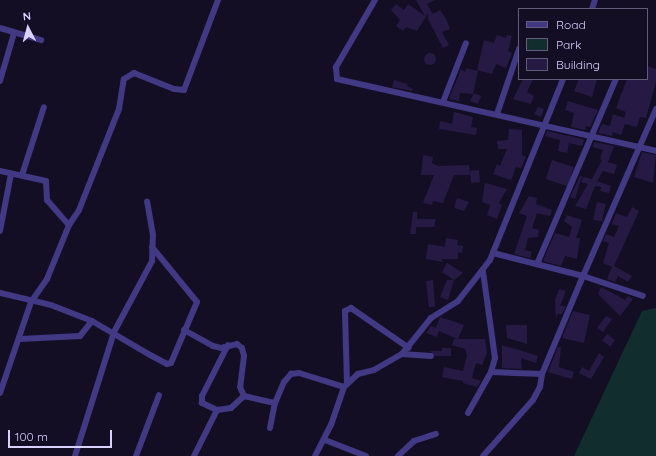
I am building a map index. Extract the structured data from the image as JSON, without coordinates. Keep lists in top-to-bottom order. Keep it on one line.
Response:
{"legend":["Road","Park","Building"],"scale_bar":"100 m","north":"top"}
